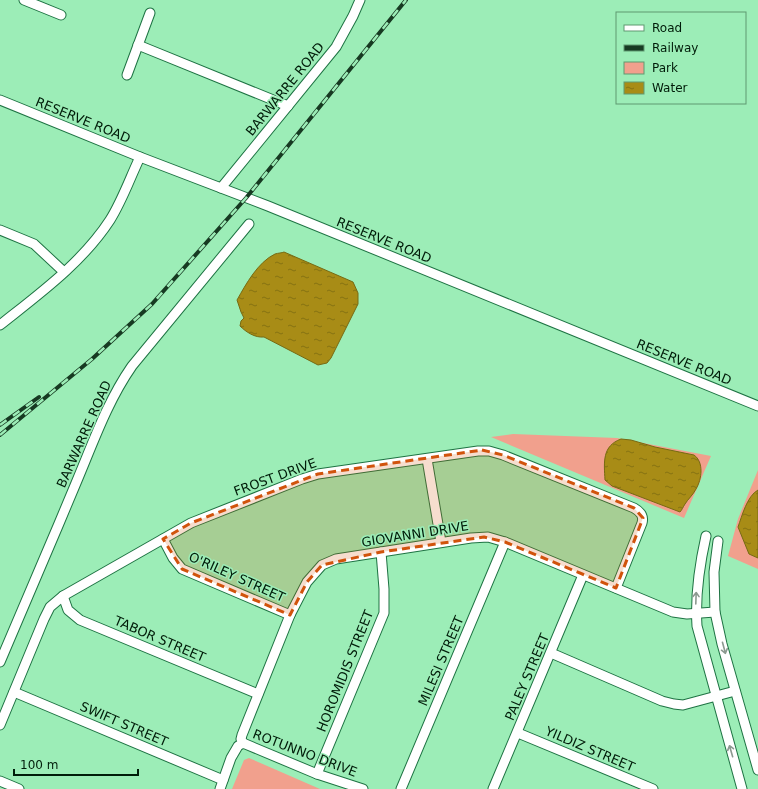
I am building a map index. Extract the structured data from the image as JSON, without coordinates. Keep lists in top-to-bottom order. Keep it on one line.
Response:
{"streets":{"street":["BARWARRE ROAD","RESERVE ROAD","FROST DRIVE","GIOVANNI DRIVE","O'RILEY STREET","TABOR STREET","MILESI STREET","HOROMIDIS STREET","PALEY STREET","SWIFT STREET","YILDIZ STREET","ROTUNNO DRIVE"]},"crossings":[["BARWARRE ROAD","RESERVE ROAD"],["FROST DRIVE","GIOVANNI DRIVE"],["FROST DRIVE","O'RILEY STREET"],["FROST DRIVE","TABOR STREET"],["FROST DRIVE","SWIFT STREET"],["GIOVANNI DRIVE","O'RILEY STREET"],["GIOVANNI DRIVE","TABOR STREET"],["GIOVANNI DRIVE","MILESI STREET"],["GIOVANNI DRIVE","HOROMIDIS STREET"],["GIOVANNI DRIVE","PALEY STREET"],["GIOVANNI DRIVE","ROTUNNO DRIVE"],["HOROMIDIS STREET","ROTUNNO DRIVE"],["PALEY STREET","YILDIZ STREET"],["SWIFT STREET","ROTUNNO DRIVE"]],"legend":["Road","Railway","Park","Water"],"scale_bar":"100 m"}
